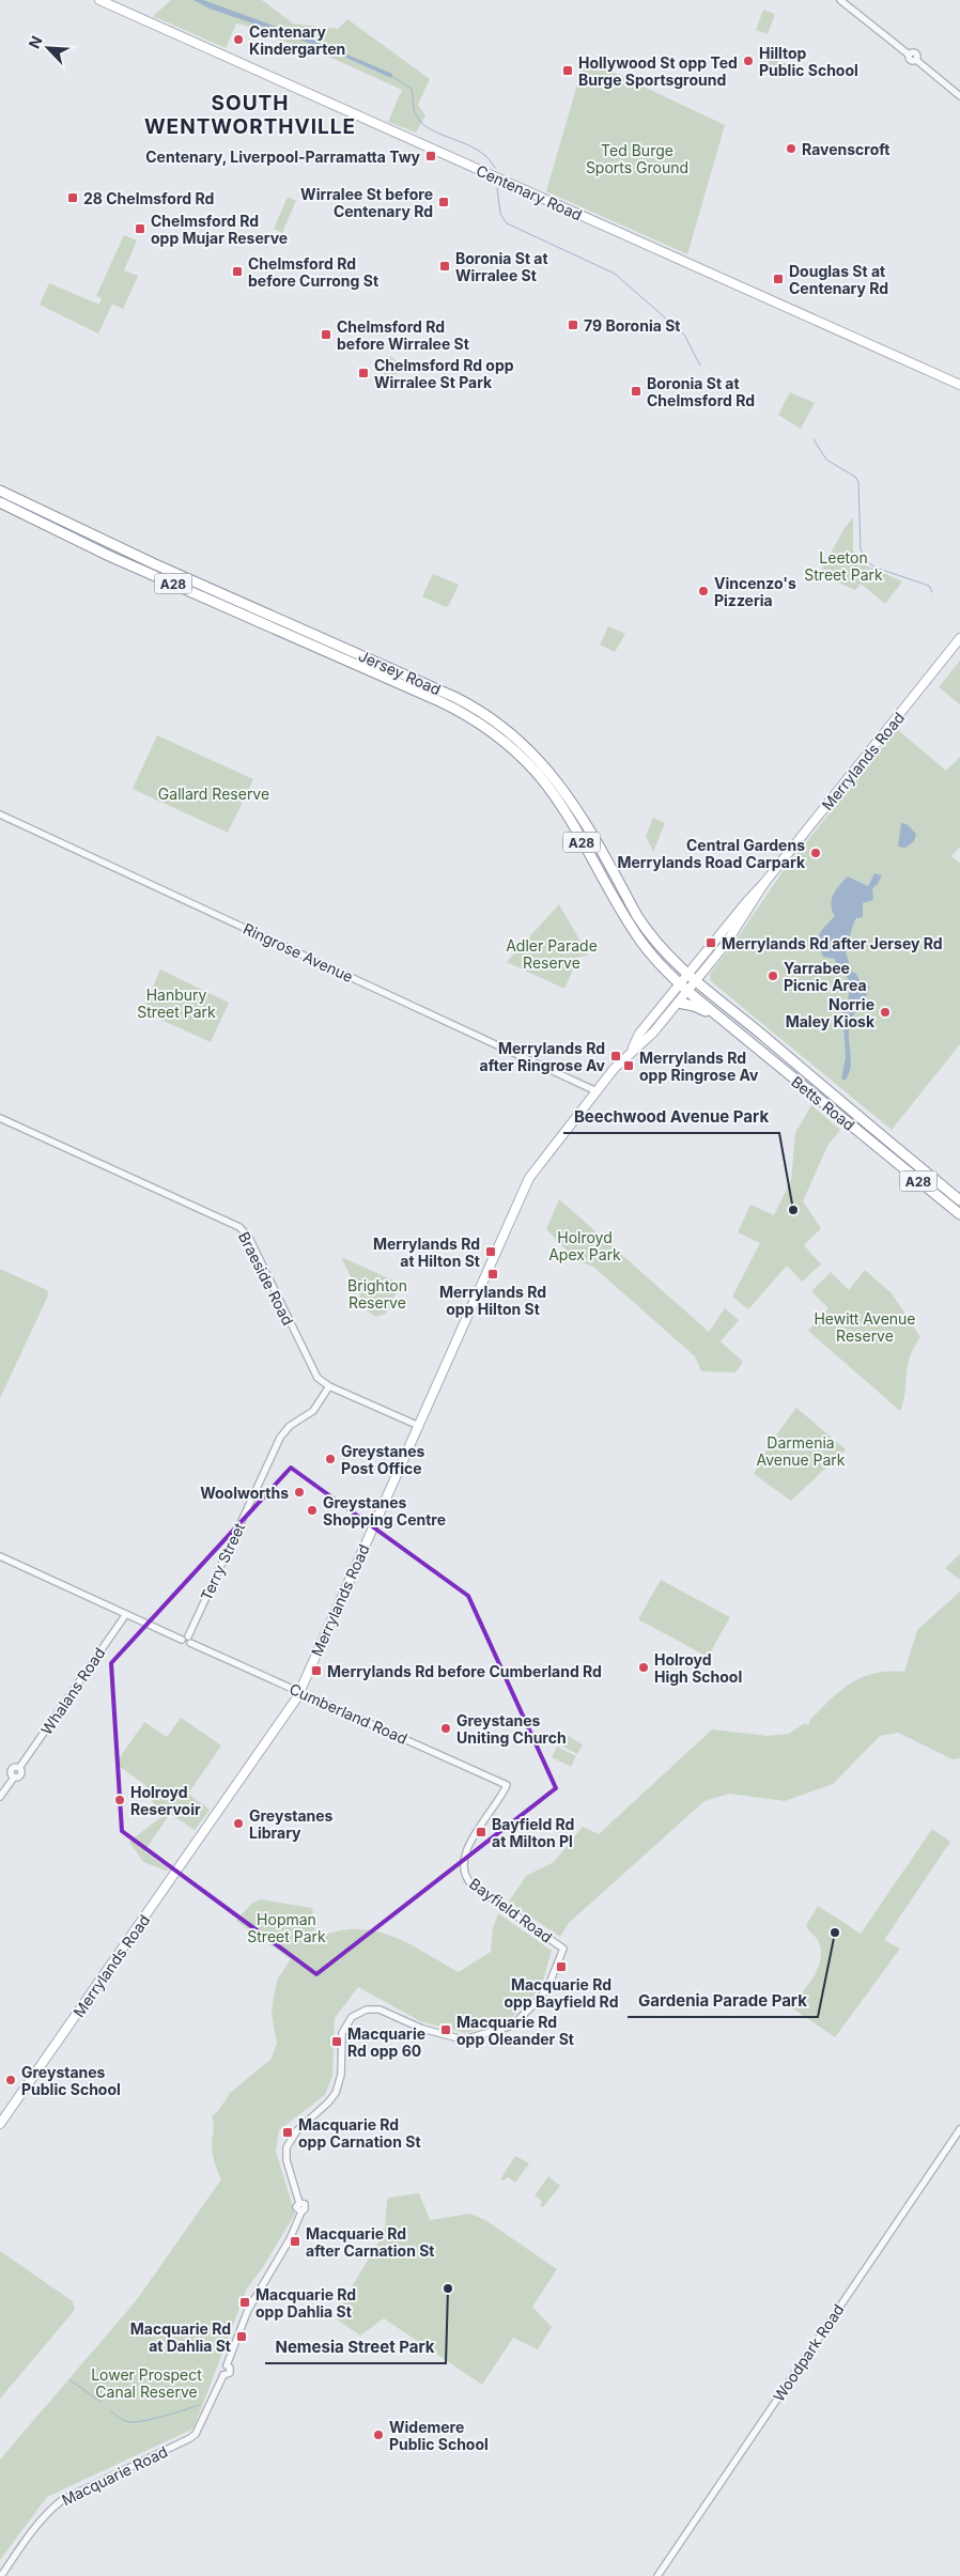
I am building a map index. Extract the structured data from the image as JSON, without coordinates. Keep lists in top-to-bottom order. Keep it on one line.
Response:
{"streets":{"highway":["A28","Jersey Road","Betts Road"],"main road":["Centenary Road","Merrylands Road"],"street":["Ringrose Avenue","Braeside Road","Terry Street","Whalans Road","Cumberland Road","Bayfield Road","Woodpark Road","Macquarie Road"]},"crossings":[["Jersey Road","Merrylands Road"],["Jersey Road","Betts Road"],["Merrylands Road","Ringrose Avenue"],["Merrylands Road","Betts Road"],["Merrylands Road","Braeside Road"],["Merrylands Road","Cumberland Road"],["Braeside Road","Terry Street"],["Terry Street","Cumberland Road"],["Cumberland Road","Bayfield Road"],["Bayfield Road","Macquarie Road"]],"districts":["SOUTH WENTWORTHVILLE"],"parks":["Ted Burge Sports Ground","Leeton Street Park","Gallard Reserve","Adler Parade Reserve","Hanbury Street Park","Holroyd Apex Park","Brighton Reserve","Hewitt Avenue Reserve","Darmenia Avenue Park","Hopman Street Park","Lower Prospect Canal Reserve"],"places":{"other":["Centenary Kindergarten","Hilltop Public School","Ravenscroft","Vincenzo's Pizzeria","Central Gardens Merrylands Road Carpark","Yarrabee Picnic Area","Norrie Maley Kiosk","Beechwood Avenue Park","Greystanes Post Office","Woolworths","Greystanes Shopping Centre","Holroyd High School","Greystanes Uniting Church","Holroyd Reservoir","Greystanes Library","Gardenia Parade Park","Greystanes Public School","Nemesia Street Park","Widemere Public School"],"transit":["Hollywood St opp Ted Burge Sportsground","Centenary, Liverpool-Parramatta Twy","28 Chelmsford Rd","Wirralee St before Centenary Rd","Chelmsford Rd opp Mujar Reserve","Boronia St at Wirralee St","Chelmsford Rd before Currong St","Douglas St at Centenary Rd","79 Boronia St","Chelmsford Rd before Wirralee St","Chelmsford Rd opp Wirralee St Park","Boronia St at Chelmsford Rd","Merrylands Rd after Jersey Rd","Merrylands Rd after Ringrose Av","Merrylands Rd opp Ringrose Av","Merrylands Rd at Hilton St","Merrylands Rd opp Hilton St","Merrylands Rd before Cumberland Rd","Bayfield Rd at Milton Pl","Macquarie Rd opp Bayfield Rd","Macquarie Rd opp Oleander St","Macquarie Rd opp 60","Macquarie Rd opp Carnation St","Macquarie Rd after Carnation St","Macquarie Rd opp Dahlia St","Macquarie Rd at Dahlia St"]},"north":"top left"}
